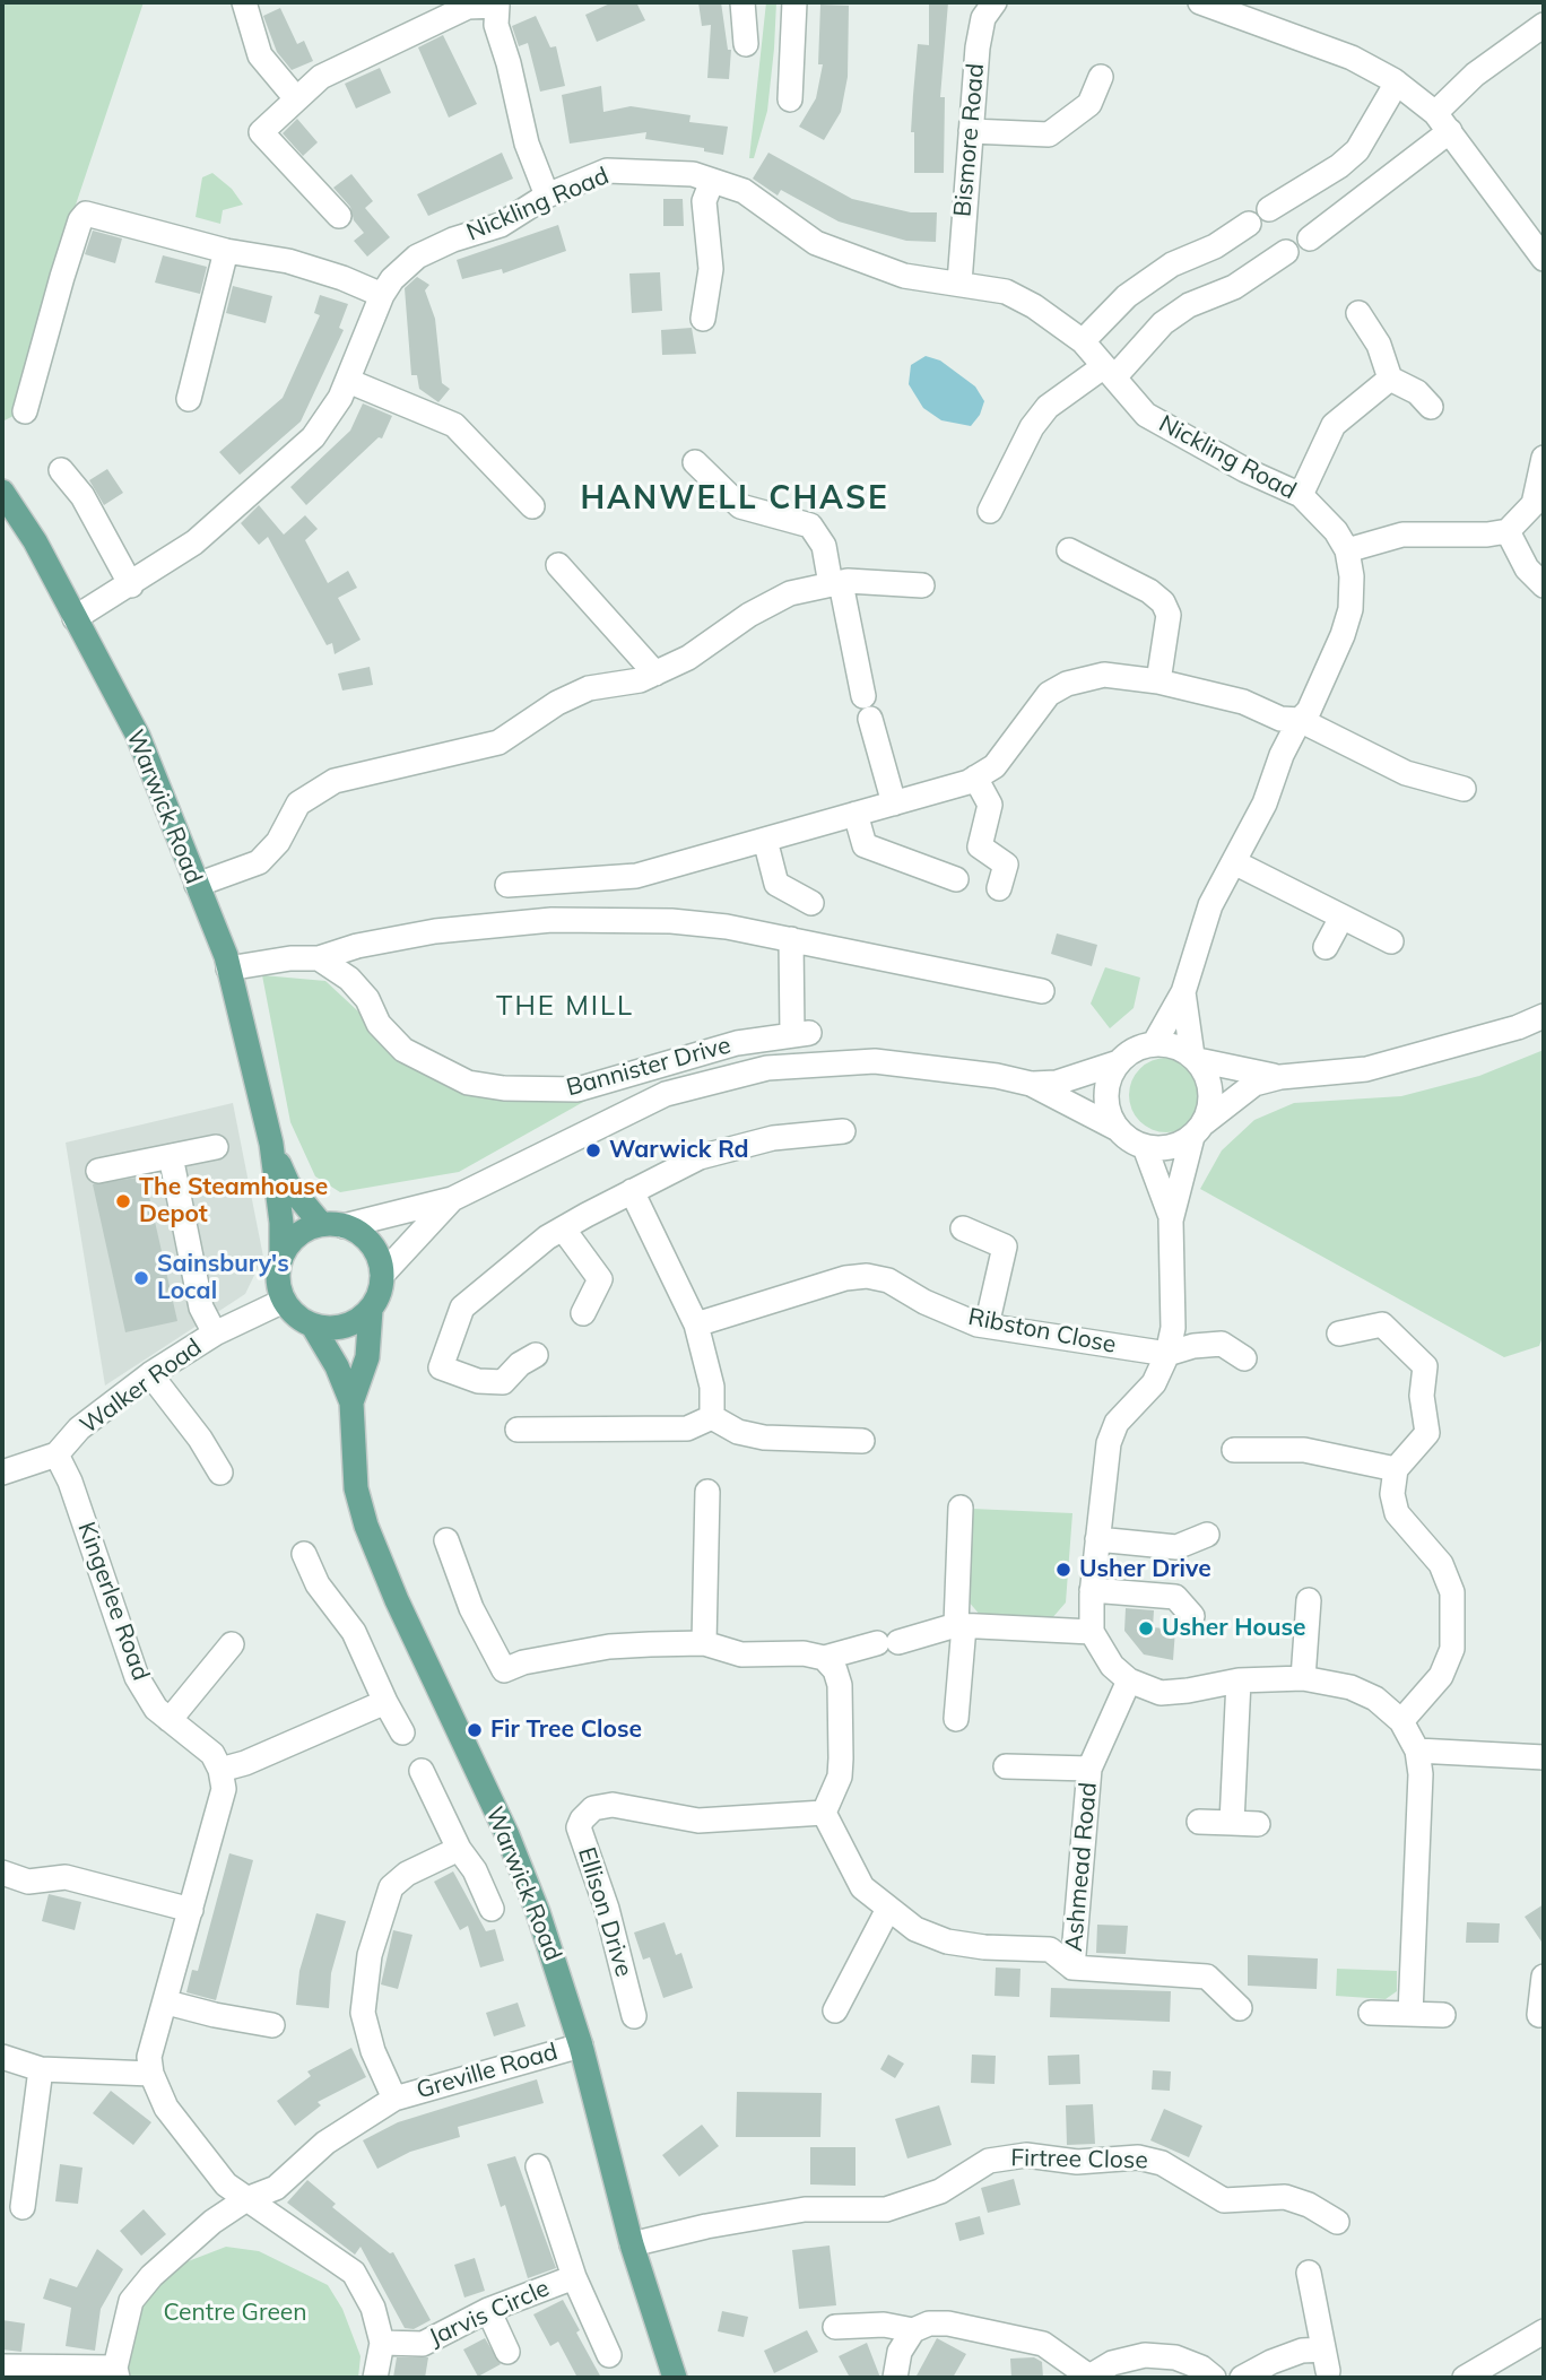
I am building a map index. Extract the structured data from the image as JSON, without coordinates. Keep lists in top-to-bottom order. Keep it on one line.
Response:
{"streets":{"main road":["Warwick Road"],"street":["Bismore Road","Nickling Road","Bannister Drive","Ribston Close","Walker Road","Kingerlee Road","Ashmead Road","Ellison Drive","Greville Road","Firtree Close","Jarvis Circle"]},"crossings":[["Bismore Road","Nickling Road"],["Nickling Road","Warwick Road"],["Warwick Road","Walker Road"],["Warwick Road","Greville Road"],["Warwick Road","Firtree Close"],["Walker Road","Kingerlee Road"],["Ashmead Road","Ellison Drive"]],"districts":["HANWELL CHASE","THE MILL"],"parks":["Centre Green"],"places":["Warwick Rd","The Steamhouse Depot","Sainsbury's Local","Usher Drive","Usher House","Fir Tree Close"]}
